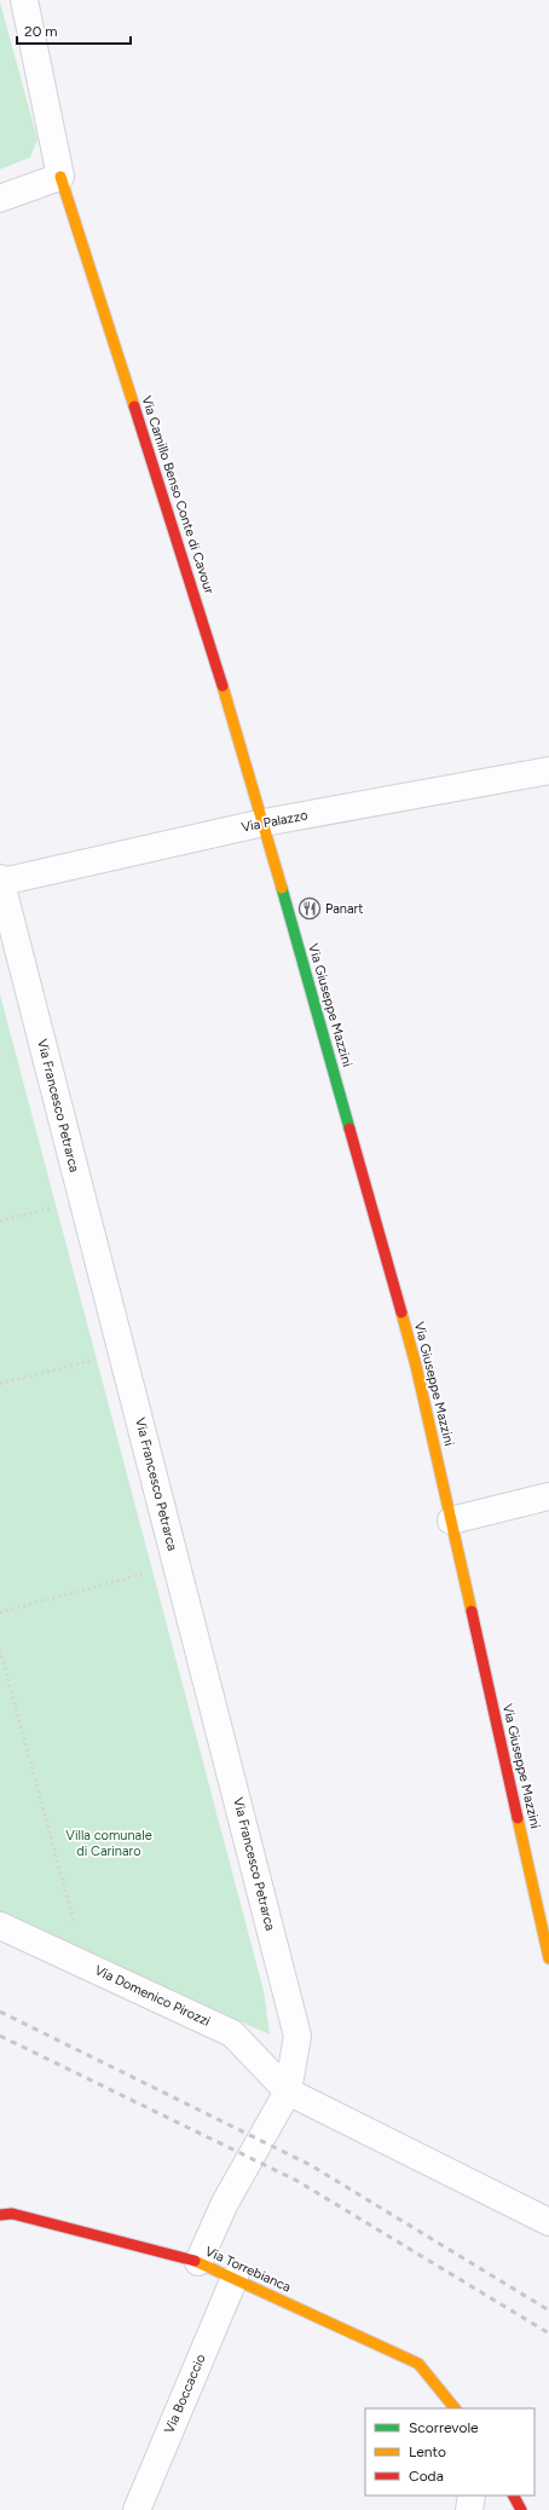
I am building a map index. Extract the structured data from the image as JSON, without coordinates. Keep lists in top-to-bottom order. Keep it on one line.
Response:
{"streets":{"street":["Via Camillo Benso Conte di Cavour","Via Palazzo","Via Giuseppe Mazzini","Via Francesco Petrarca","Via Domenico Pirozzi","Via Torrebianca","Via Boccaccio"]},"crossings":[["Via Camillo Benso Conte di Cavour","Via Palazzo"],["Via Camillo Benso Conte di Cavour","Via Giuseppe Mazzini"],["Via Palazzo","Via Giuseppe Mazzini"],["Via Palazzo","Via Francesco Petrarca"],["Via Francesco Petrarca","Via Domenico Pirozzi"],["Via Francesco Petrarca","Via Torrebianca"],["Via Torrebianca","Via Boccaccio"]],"parks":["Villa comunale di Carinaro"],"places":{"restaurant":["Panart"]},"legend":["Scorrevole","Lento","Coda"],"scale_bar":"20 m"}
